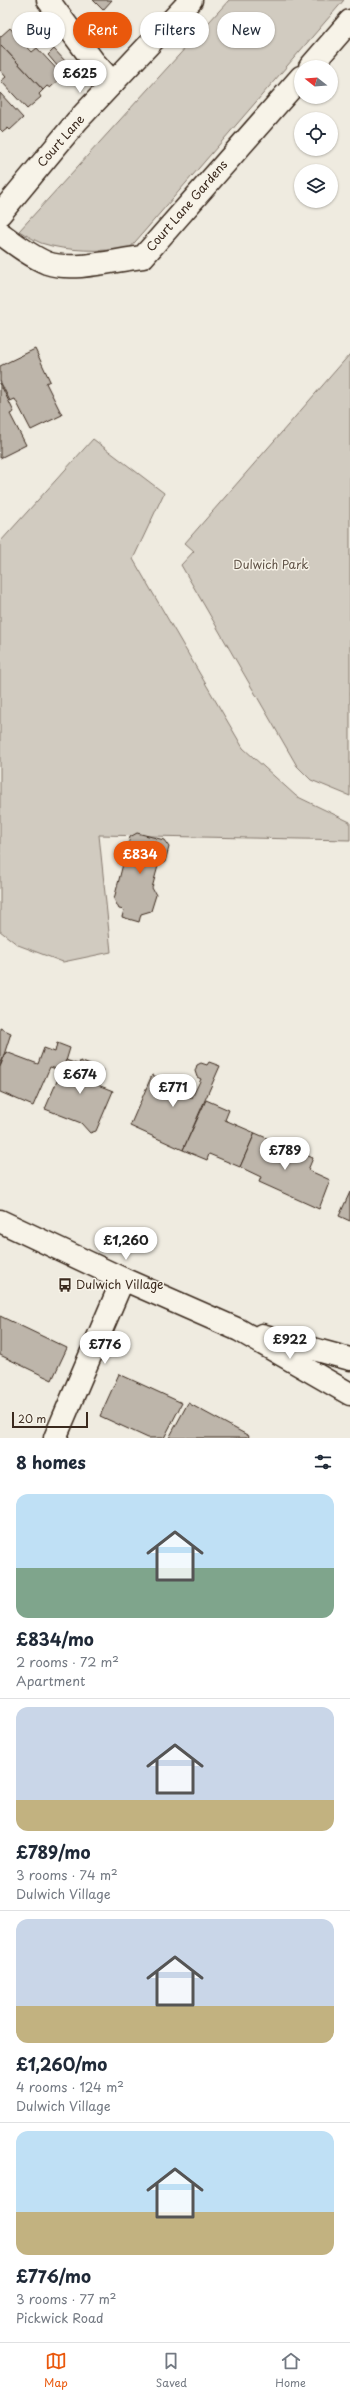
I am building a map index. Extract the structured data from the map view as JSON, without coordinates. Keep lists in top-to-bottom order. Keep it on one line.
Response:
{"streets":{"street":["Court Lane","Court Lane Gardens"]},"parks":["Dulwich Park"],"places":{"bus stop":["Dulwich Village"]},"scale_bar":"20 m","north":"left","page":{"chip":["Buy","Rent","Filters","New"],"price":["£625","£834","£674","£771","£789","£1,260","£922","£776"],"scale":"20 m","heading":"8 homes","list":[{"name":"£834/mo","note":"2 rooms · 72 m² · Apartment"},{"name":"£789/mo","note":"3 rooms · 74 m² · Dulwich Village"},{"name":"£1,260/mo","note":"4 rooms · 124 m² · Dulwich Village"},{"name":"£776/mo","note":"3 rooms · 77 m² · Pickwick Road"}],"tabs":["Map","Saved","Home"]}}
